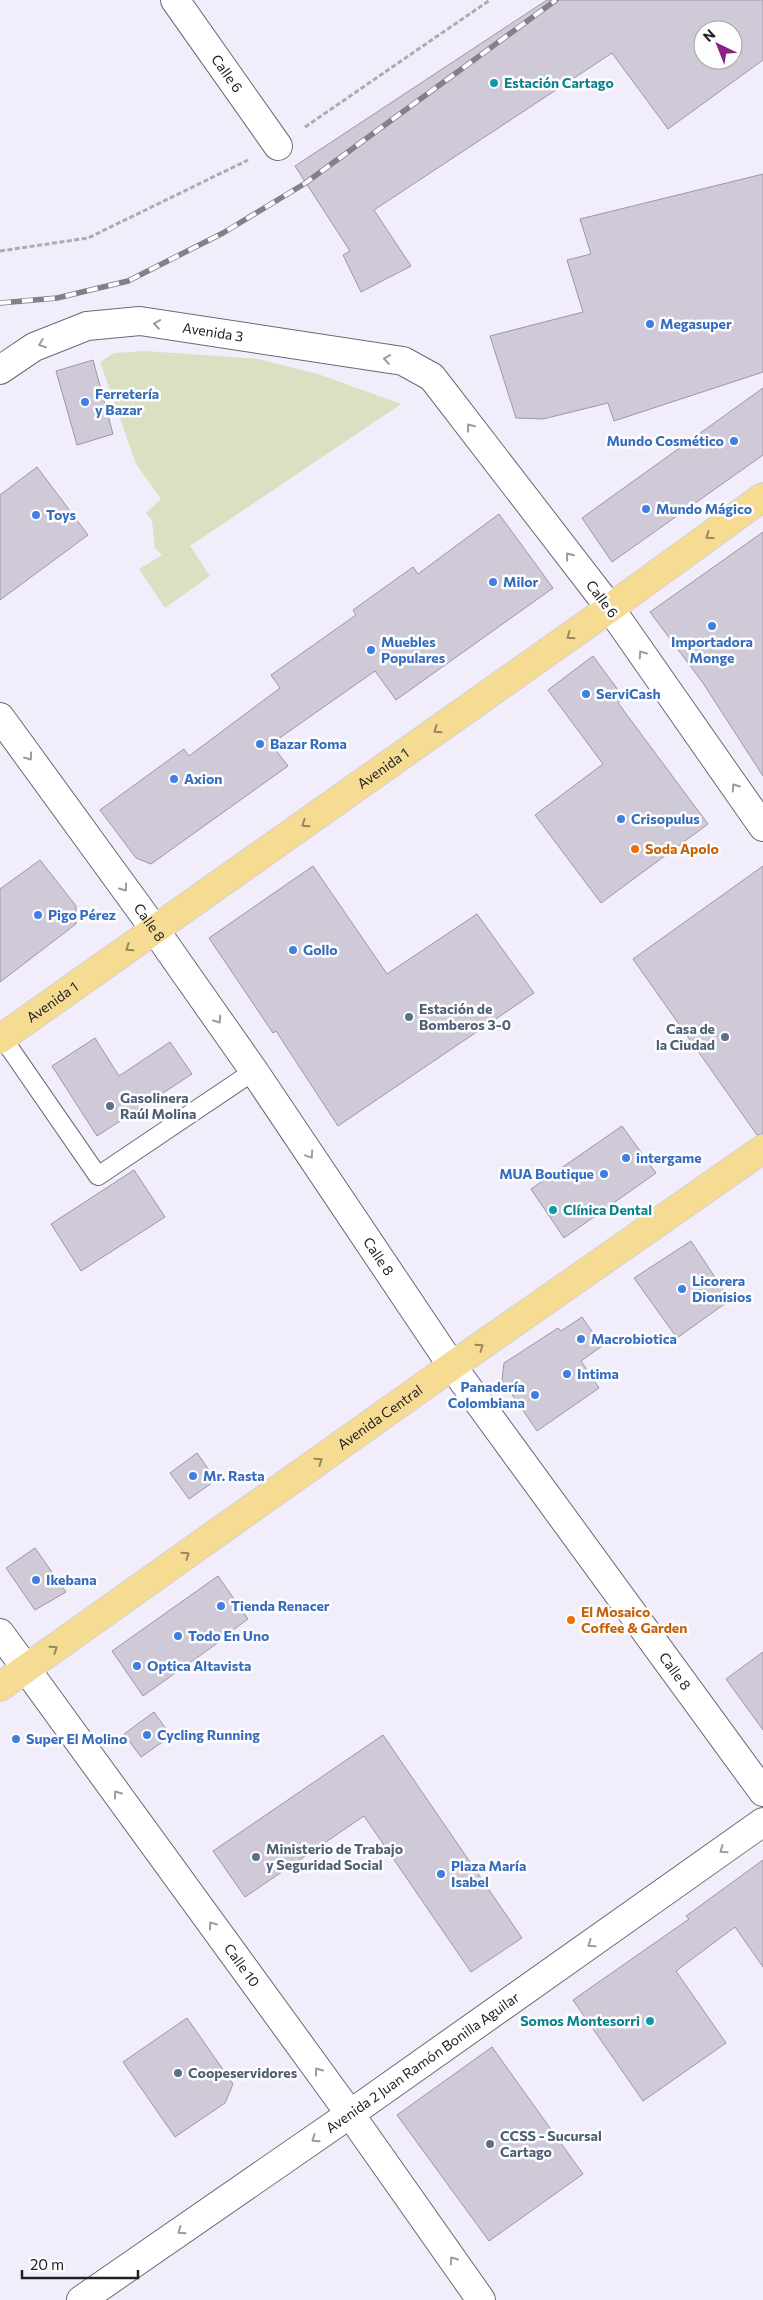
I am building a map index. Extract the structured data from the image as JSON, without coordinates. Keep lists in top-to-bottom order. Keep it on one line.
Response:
{"streets":{"main road":["Avenida 1","Avenida Central"],"street":["Calle 6","Avenida 3","Calle 8","Calle 10","Avenida 2 Juan Ramón Bonilla Aguilar"]},"crossings":[["Calle 6","Avenida 3"],["Calle 6","Avenida 1"],["Avenida 1","Calle 8"],["Calle 8","Avenida Central"],["Avenida Central","Calle 10"],["Calle 10","Avenida 2 Juan Ramón Bonilla Aguilar"]],"one_way":["Calle 6","Avenida 3","Avenida 1","Calle 8","Avenida Central","Calle 10","Avenida 2 Juan Ramón Bonilla Aguilar"],"places":["Estación Cartago","Megasuper","Ferretería y Bazar","Mundo Cosmético","Mundo Mágico","Toys","Milor","Importadora Monge","Muebles Populares","ServiCash","Bazar Roma","Axion","Crisopulus","Soda Apolo","Pigo Pérez","Gollo","Estación de Bomberos 3-0","Casa de la Ciudad","Gasolinera Raúl Molina","intergame","MUA Boutique","Clínica Dental","Licorera Dionisios","Macrobiotica","Intima","Panadería Colombiana","Mr. Rasta","Ikebana","Tienda Renacer","El Mosaico Coffee & Garden","Todo En Uno","Optica Altavista","Cycling Running","Super El Molino","Ministerio de Trabajo y Seguridad Social","Plaza María Isabel","Somos Montesorri","Coopeservidores","CCSS - Sucursal Cartago"],"scale_bar":"20 m","north":"top left"}
